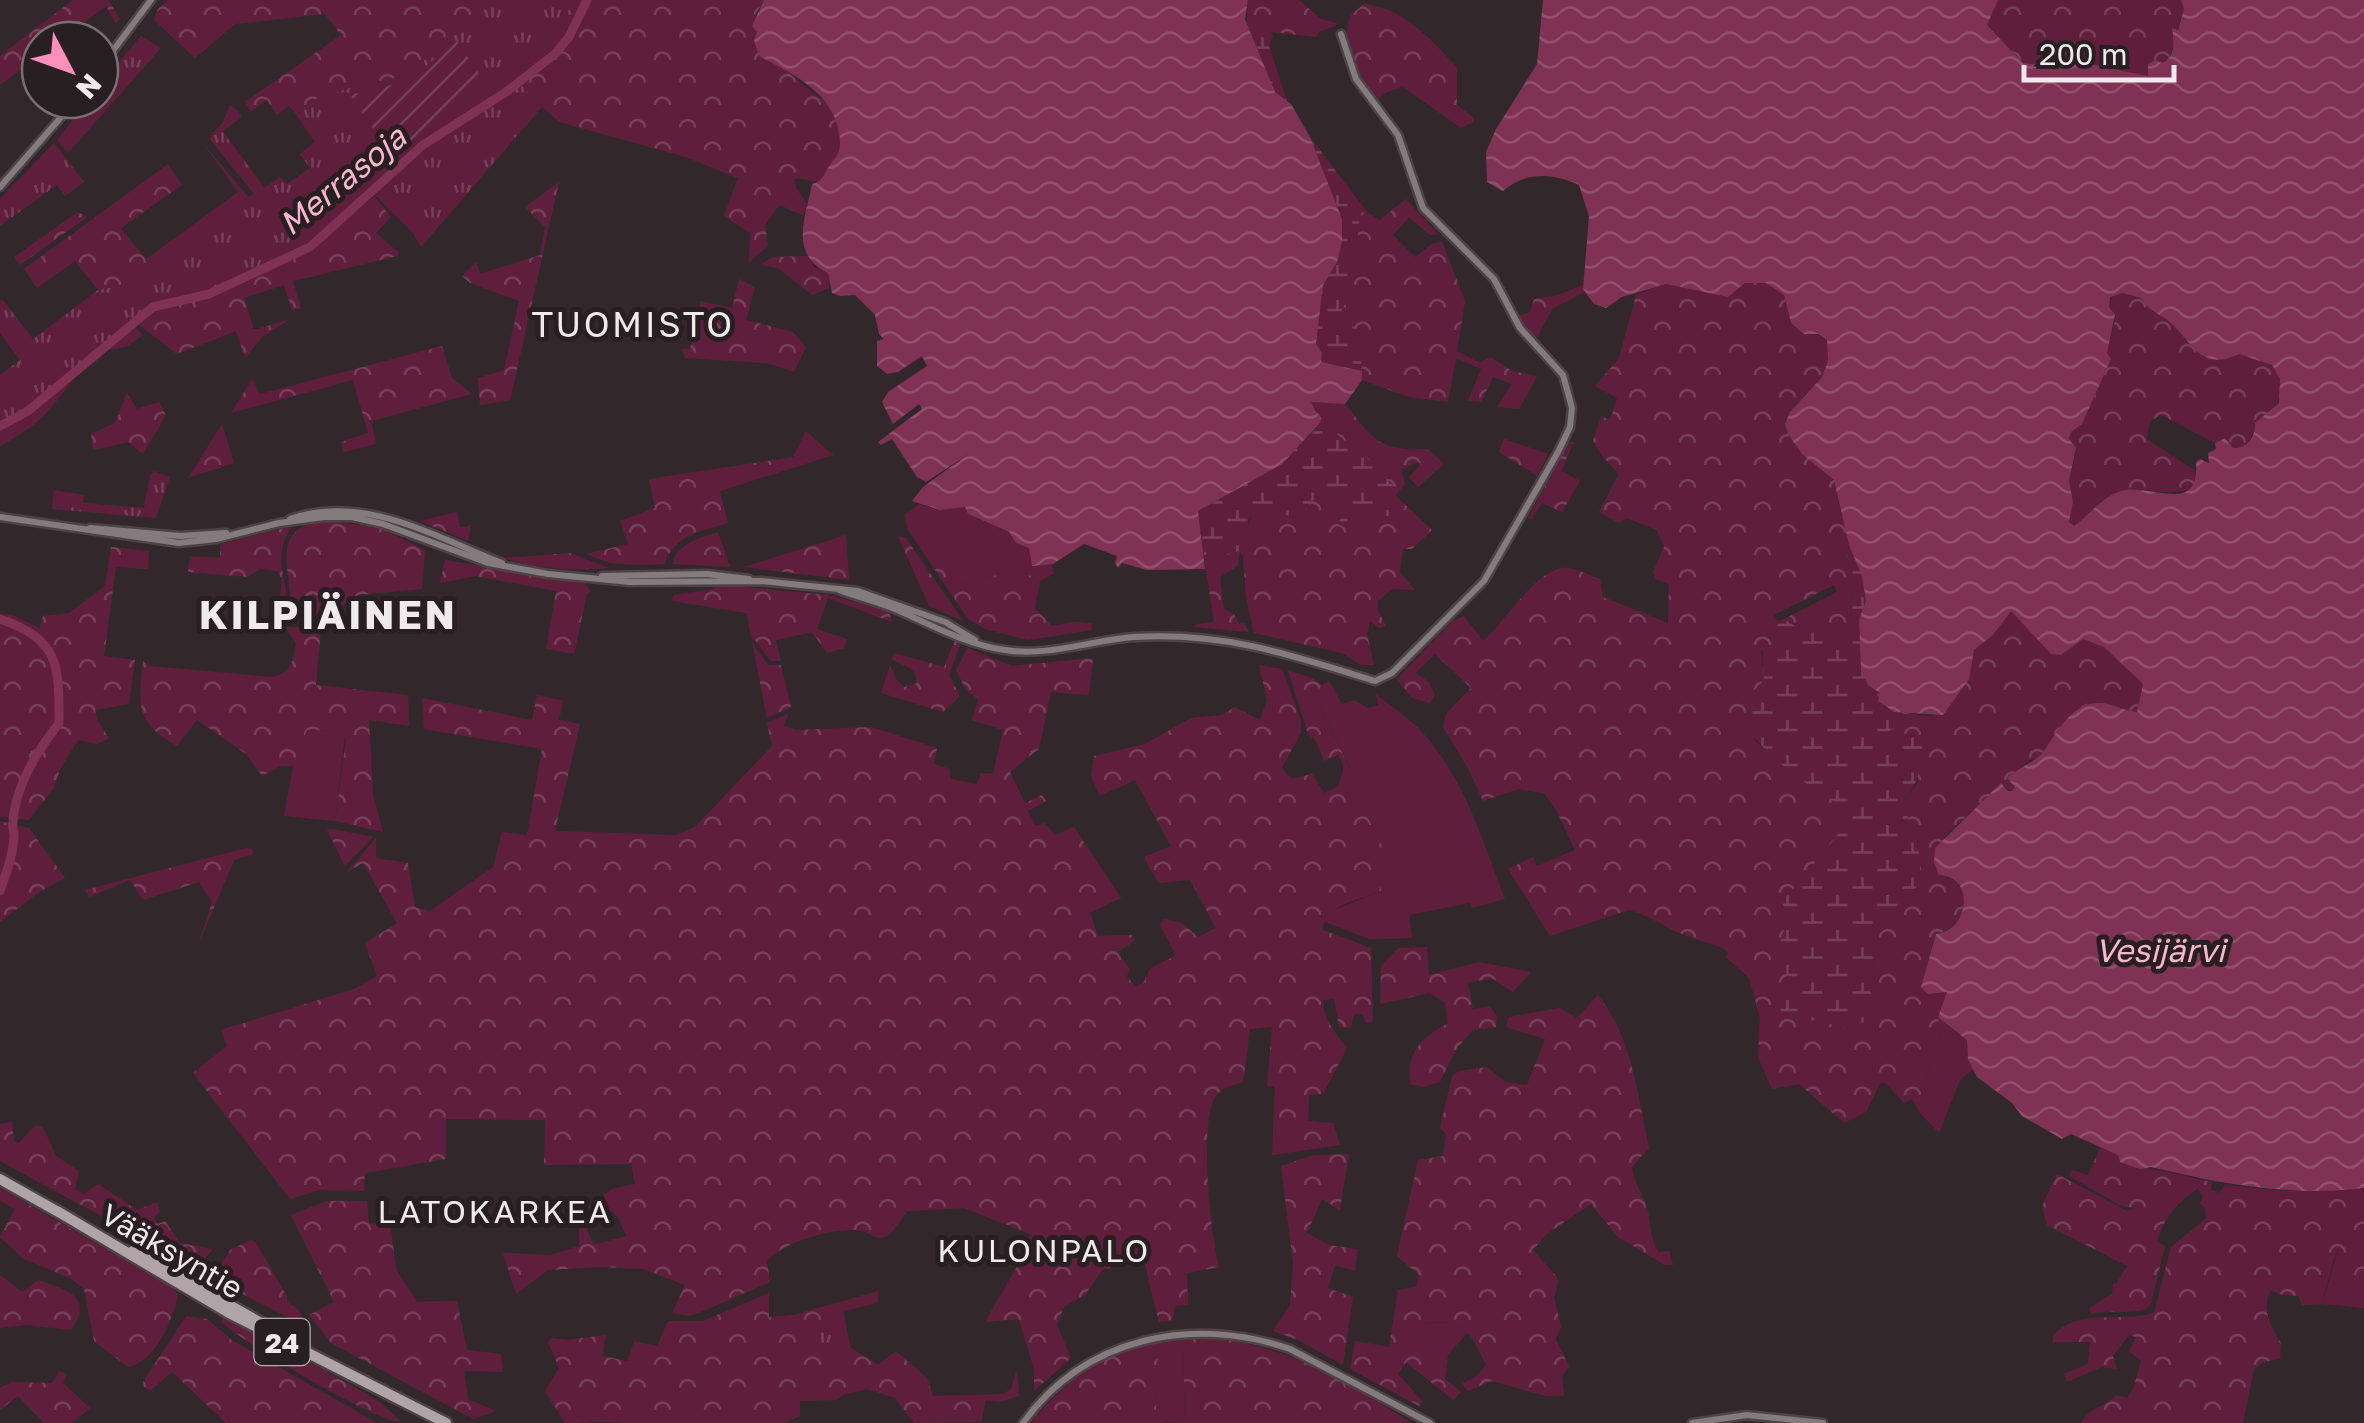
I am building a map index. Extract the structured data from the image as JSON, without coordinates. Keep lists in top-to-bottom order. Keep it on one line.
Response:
{"streets":{"highway":["Vääksyntie","24"]},"districts":["TUOMISTO","KILPIÄINEN","LATOKARKEA","KULONPALO"],"water":["Merrasoja","Vesijärvi"],"scale_bar":"200 m","north":"bottom right"}
